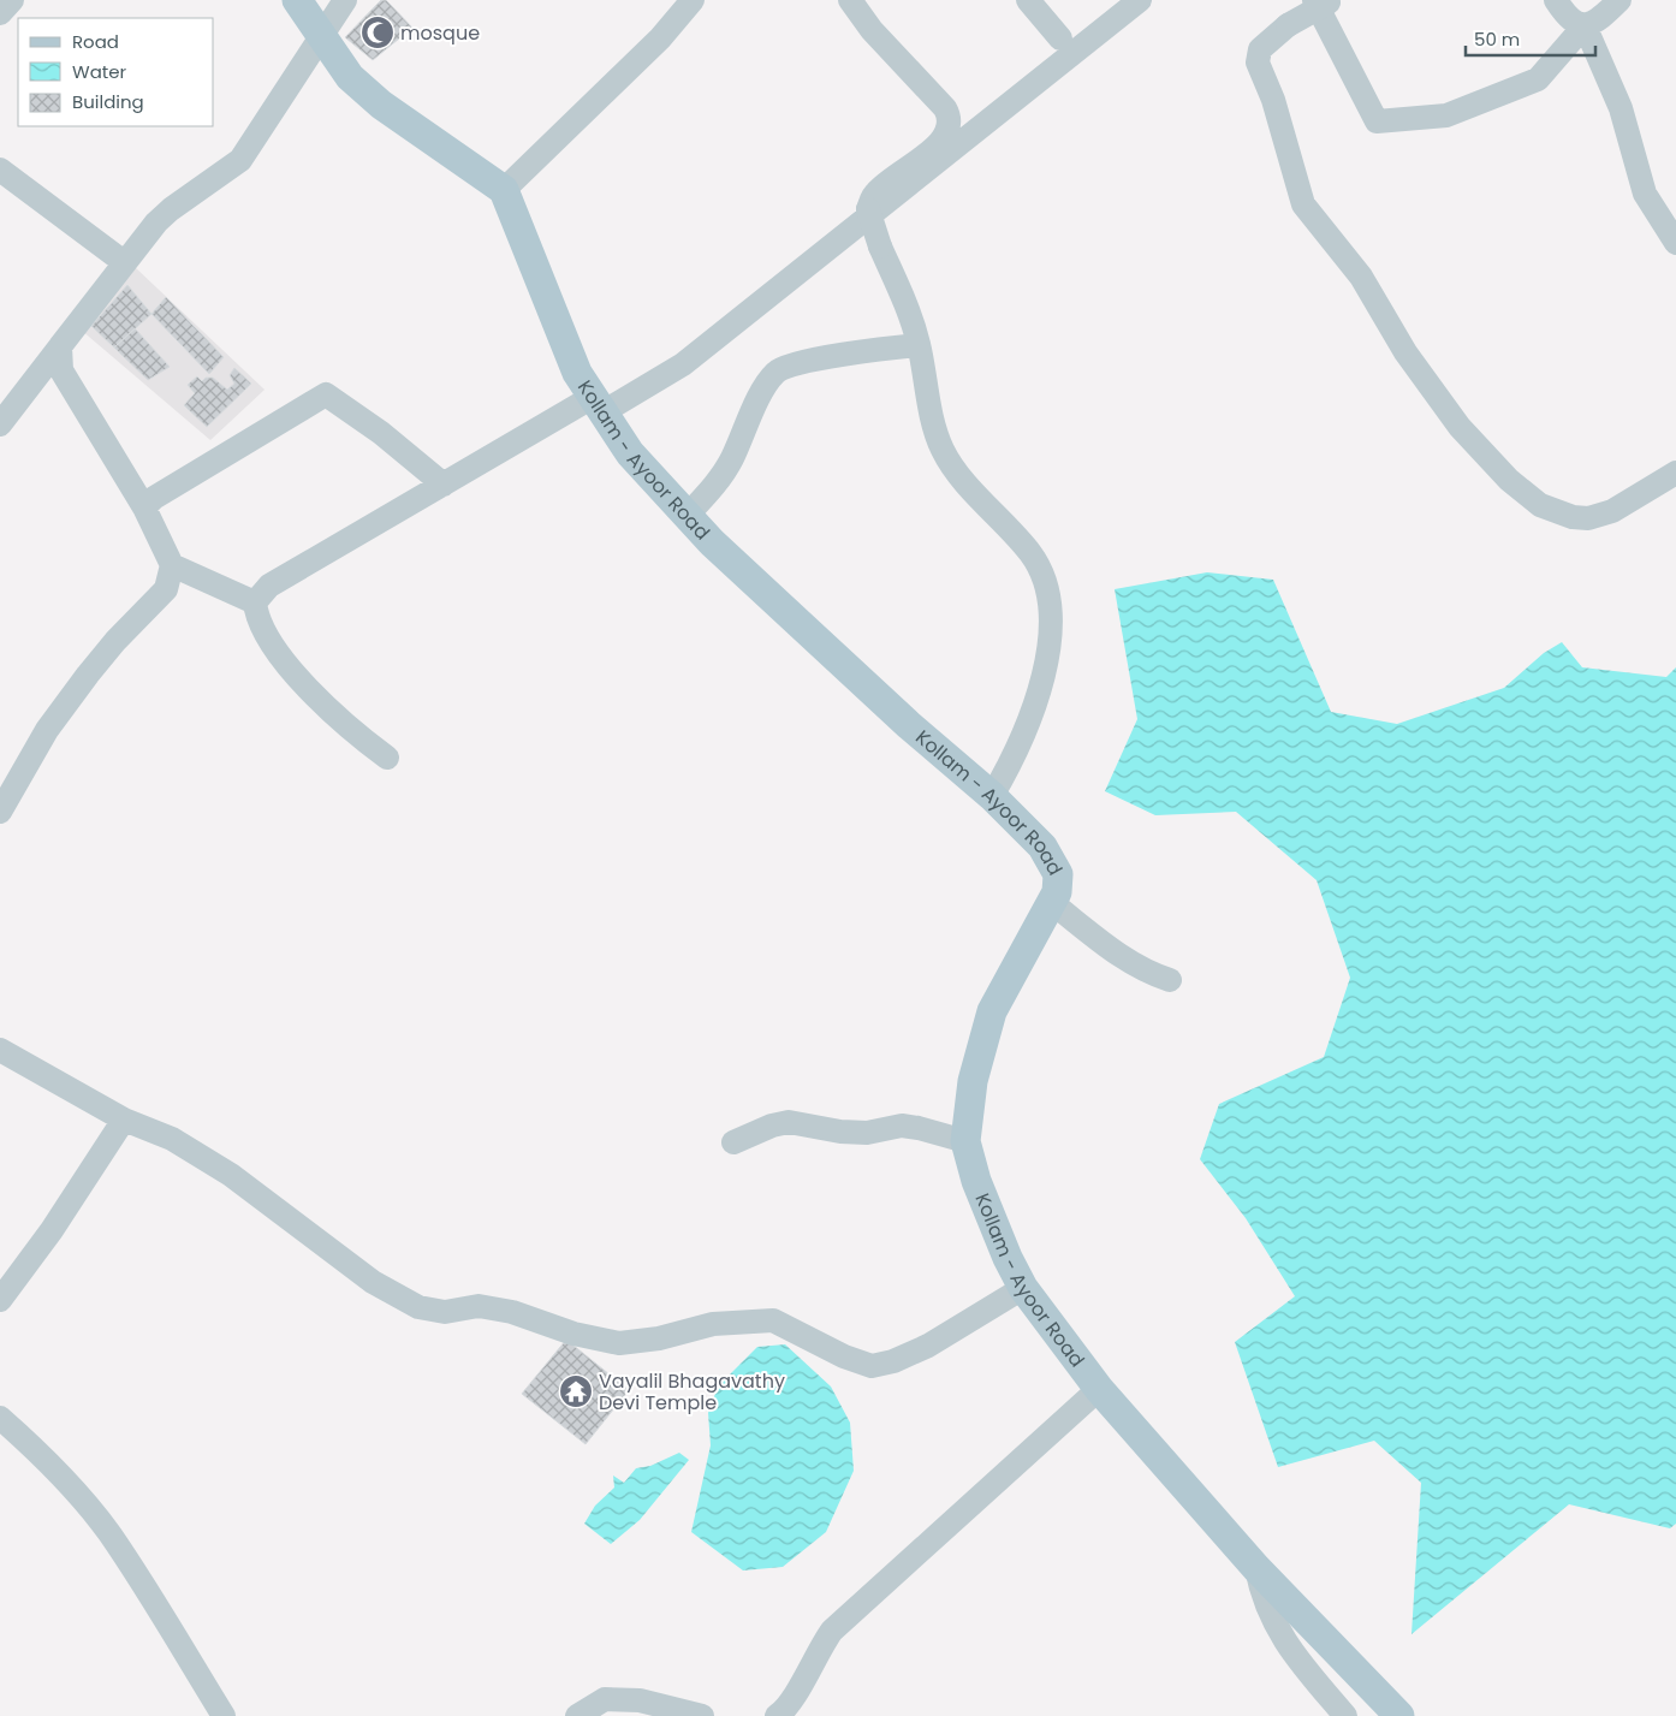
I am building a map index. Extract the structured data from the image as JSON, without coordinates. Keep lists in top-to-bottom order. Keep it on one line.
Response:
{"streets":{"main road":["Kollam - Ayoor Road"]},"places":{"mosque":["mosque"],"temple":["Vayalil Bhagavathy Devi Temple"]},"legend":["Road","Water","Building"],"scale_bar":"50 m"}
